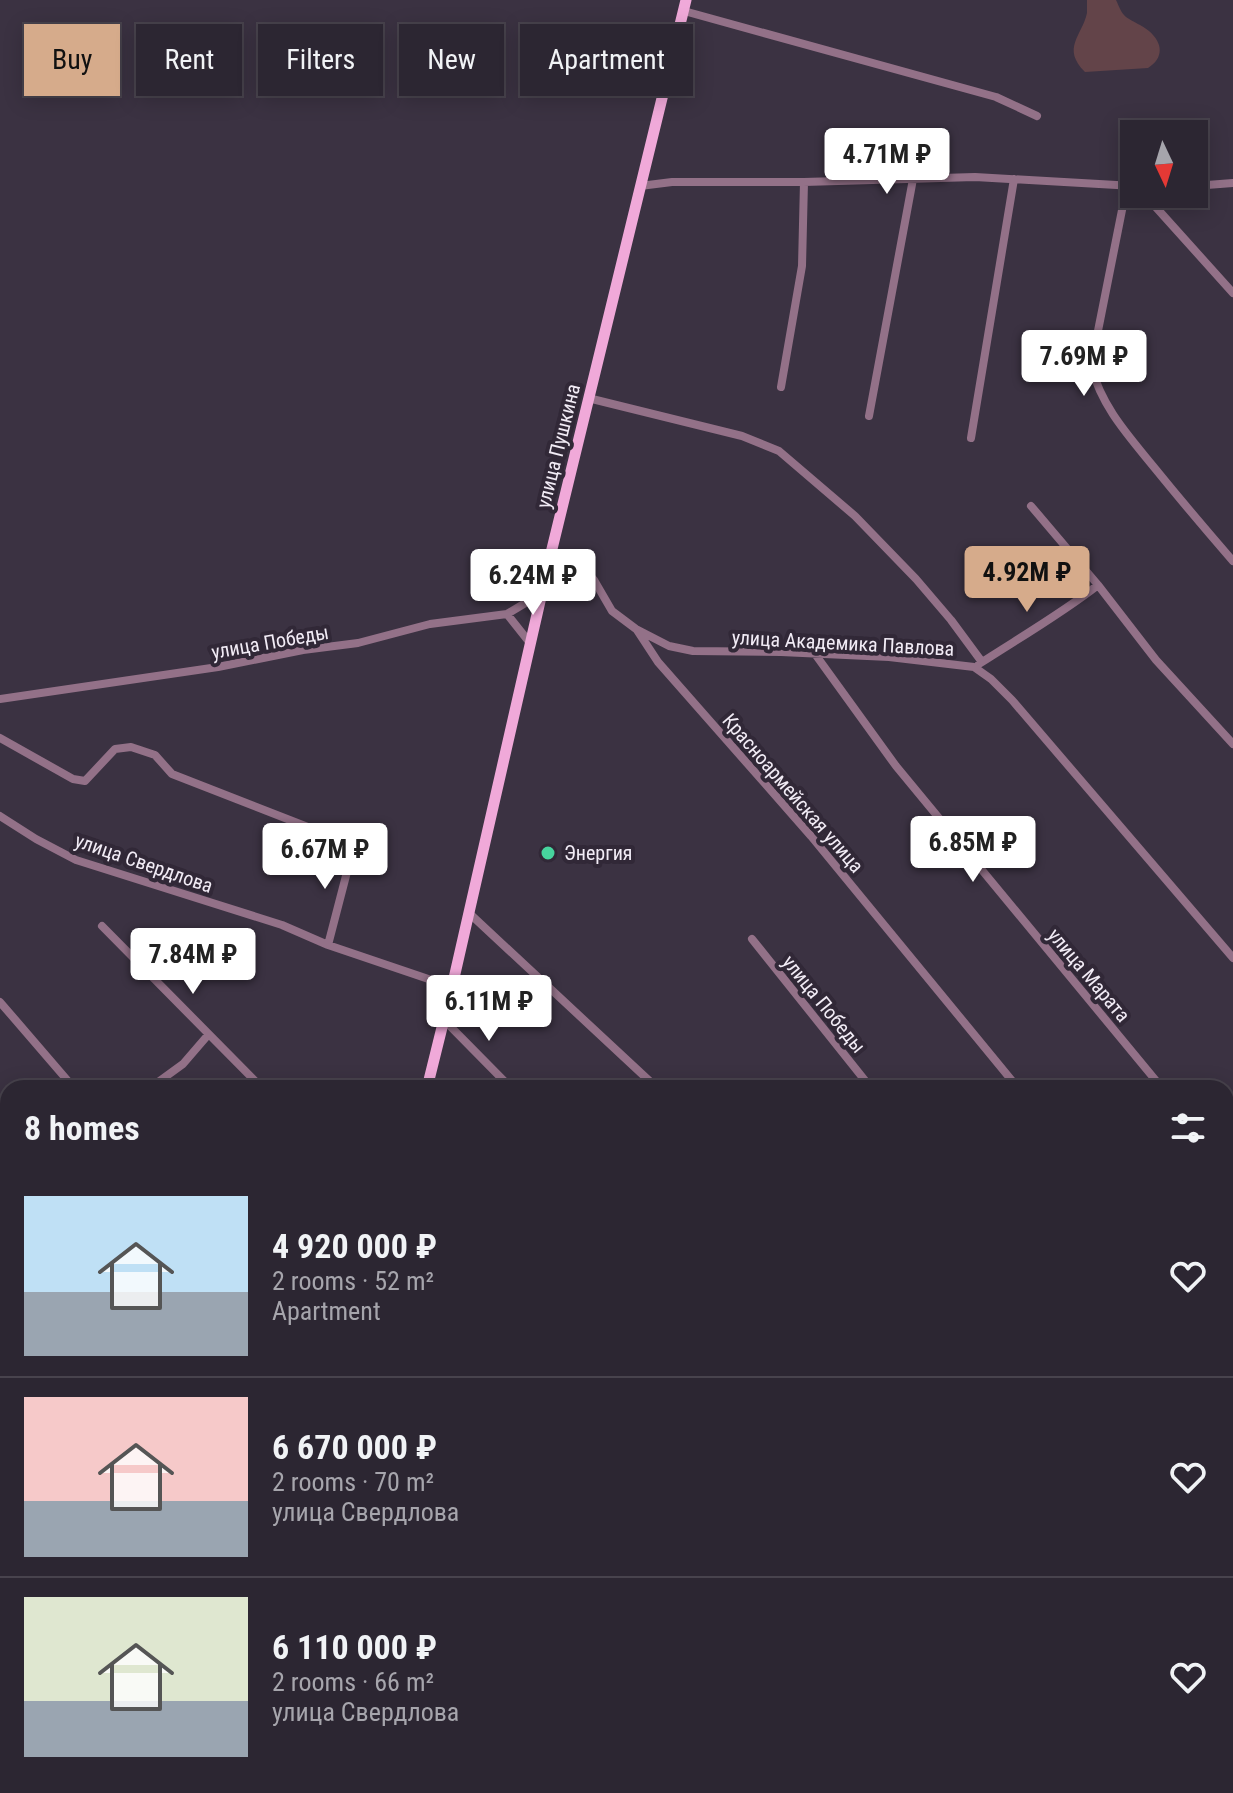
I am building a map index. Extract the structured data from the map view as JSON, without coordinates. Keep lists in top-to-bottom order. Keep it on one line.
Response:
{"streets":{"main road":["улица Пушкина"],"street":["улица Победы","улица Академика Павлова","Красноармейская улица","улица Свердлова","улица Марата"]},"crossings":[["улица Пушкина","улица Академика Павлова"],["улица Пушкина","улица Свердлова"],["улица Академика Павлова","Красноармейская улица"],["улица Академика Павлова","улица Марата"]],"places":["Энергия"],"north":"bottom","page":{"chip":["Buy","Rent","Filters","New","Apartment"],"price":["4.71M ₽","7.69M ₽","4.92M ₽","6.24M ₽","6.85M ₽","6.67M ₽","7.84M ₽","6.11M ₽"],"heading":"8 homes","list":[{"name":"4 920 000 ₽","note":"2 rooms · 52 m² · Apartment"},{"name":"6 670 000 ₽","note":"2 rooms · 70 m² · улица Свердлова"},{"name":"6 110 000 ₽","note":"2 rooms · 66 m² · улица Свердлова"}]}}
